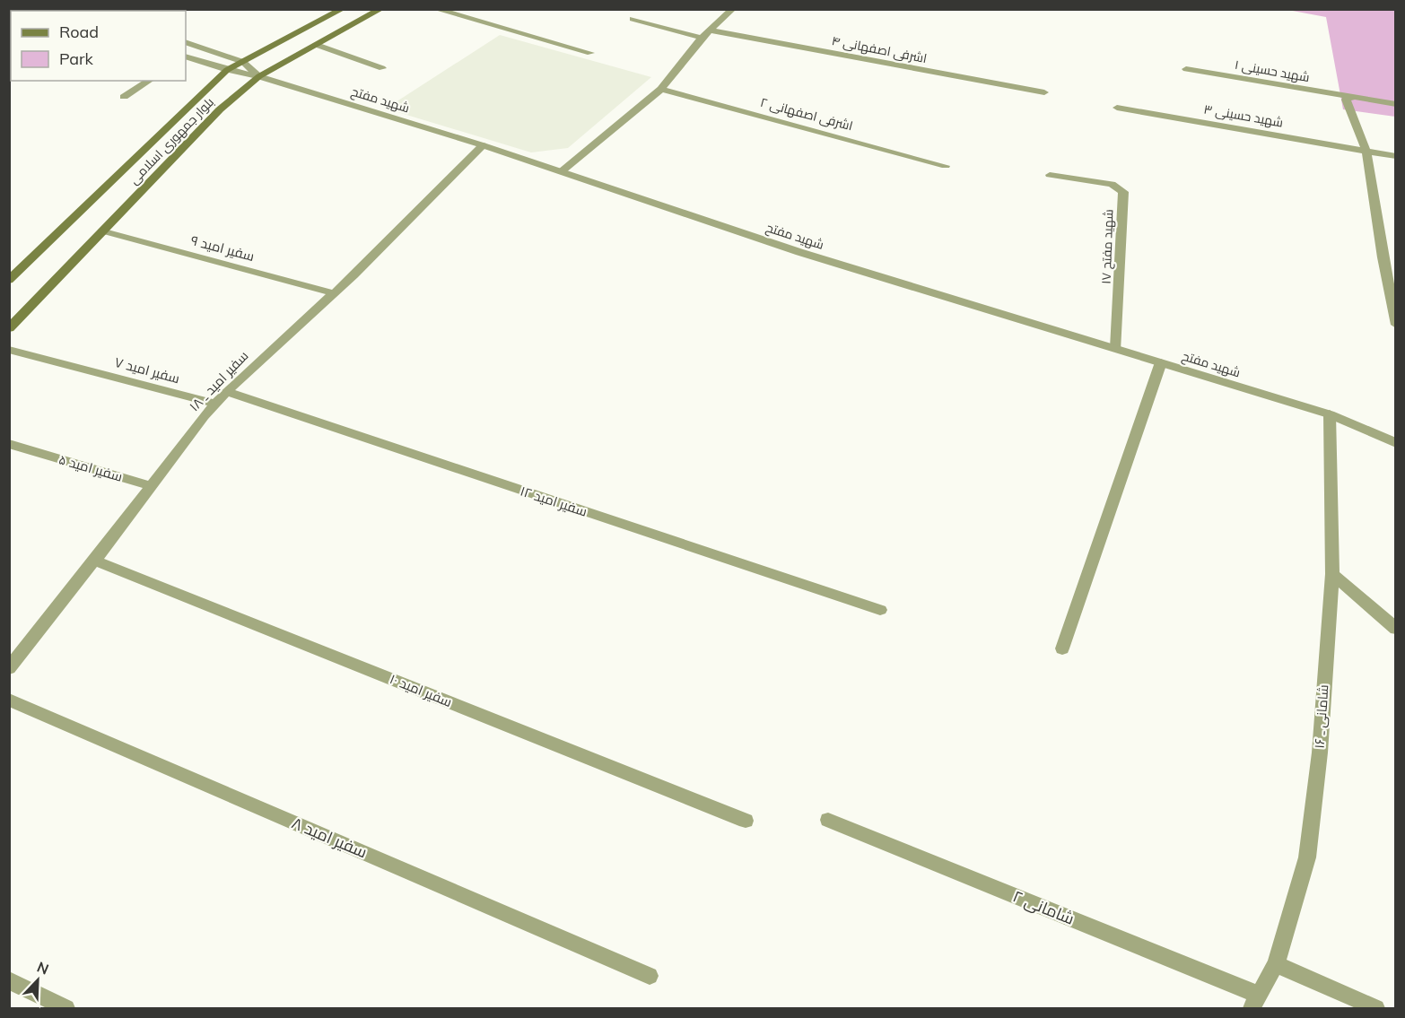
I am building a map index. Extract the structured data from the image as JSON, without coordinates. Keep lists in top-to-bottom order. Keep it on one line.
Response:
{"streets":{"main road":["بلوار جمهوری اسلامی"],"street":["اشرفی اصفهانی ۴","شهید حسینی ۱","شهید مفتح","اشرفی اصفهانی ۲","شهید حسینی ۳","شهید مفتح ۱۷","سفیر امید ۹","سفیر امید ۷","سفیر امید ـ ۱۸","سفیر امید ۵","سفیر امید ۱۲","سفیر امید ۱۰","شامانی ـ ۱۶","سفیر امید ۸","شامانی ۲"]},"crossings":[["شهید مفتح","بلوار جمهوری اسلامی"],["شهید مفتح","شهید مفتح ۱۷"],["شهید مفتح","سفیر امید ـ ۱۸"],["شهید مفتح","شامانی ـ ۱۶"],["بلوار جمهوری اسلامی","سفیر امید ۹"],["سفیر امید ۹","سفیر امید ـ ۱۸"],["سفیر امید ۷","سفیر امید ـ ۱۸"],["سفیر امید ـ ۱۸","سفیر امید ۵"],["سفیر امید ـ ۱۸","سفیر امید ۱۲"],["سفیر امید ـ ۱۸","سفیر امید ۱۰"],["شامانی ـ ۱۶","شامانی ۲"]],"legend":["Road","Park"],"north":"top right"}
